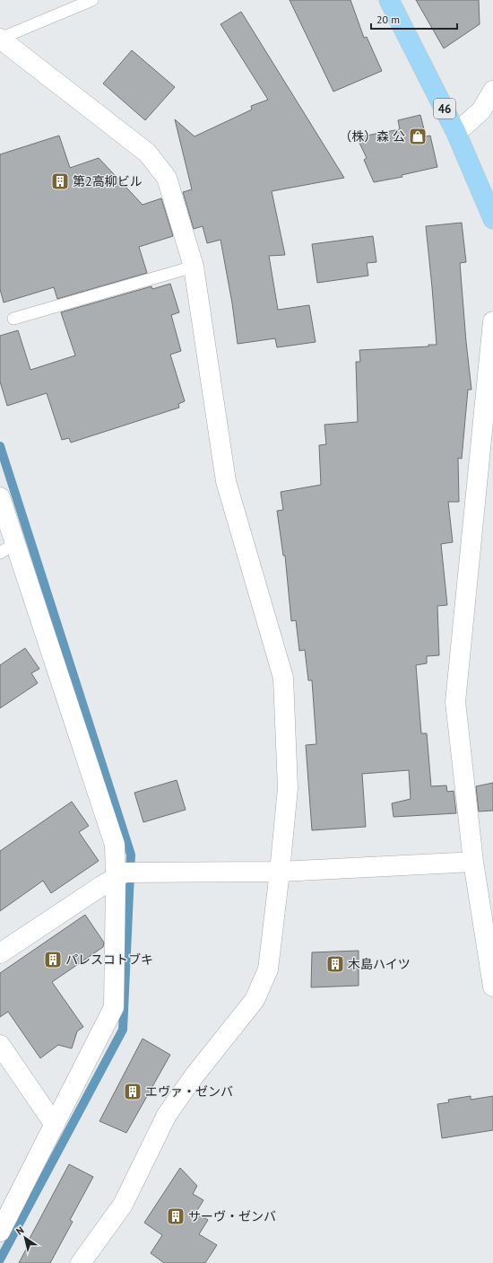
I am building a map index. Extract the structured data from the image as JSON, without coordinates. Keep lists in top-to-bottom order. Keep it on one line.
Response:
{"streets":{"main road":["46"]},"places":{"shop":["（株）森 公"],"building":["第2高柳ビル","パレスコトブキ","木島ハイツ","エヴァ・ゼンバ","サーヴ・ゼンバ"]},"scale_bar":"20 m","north":"top left"}
